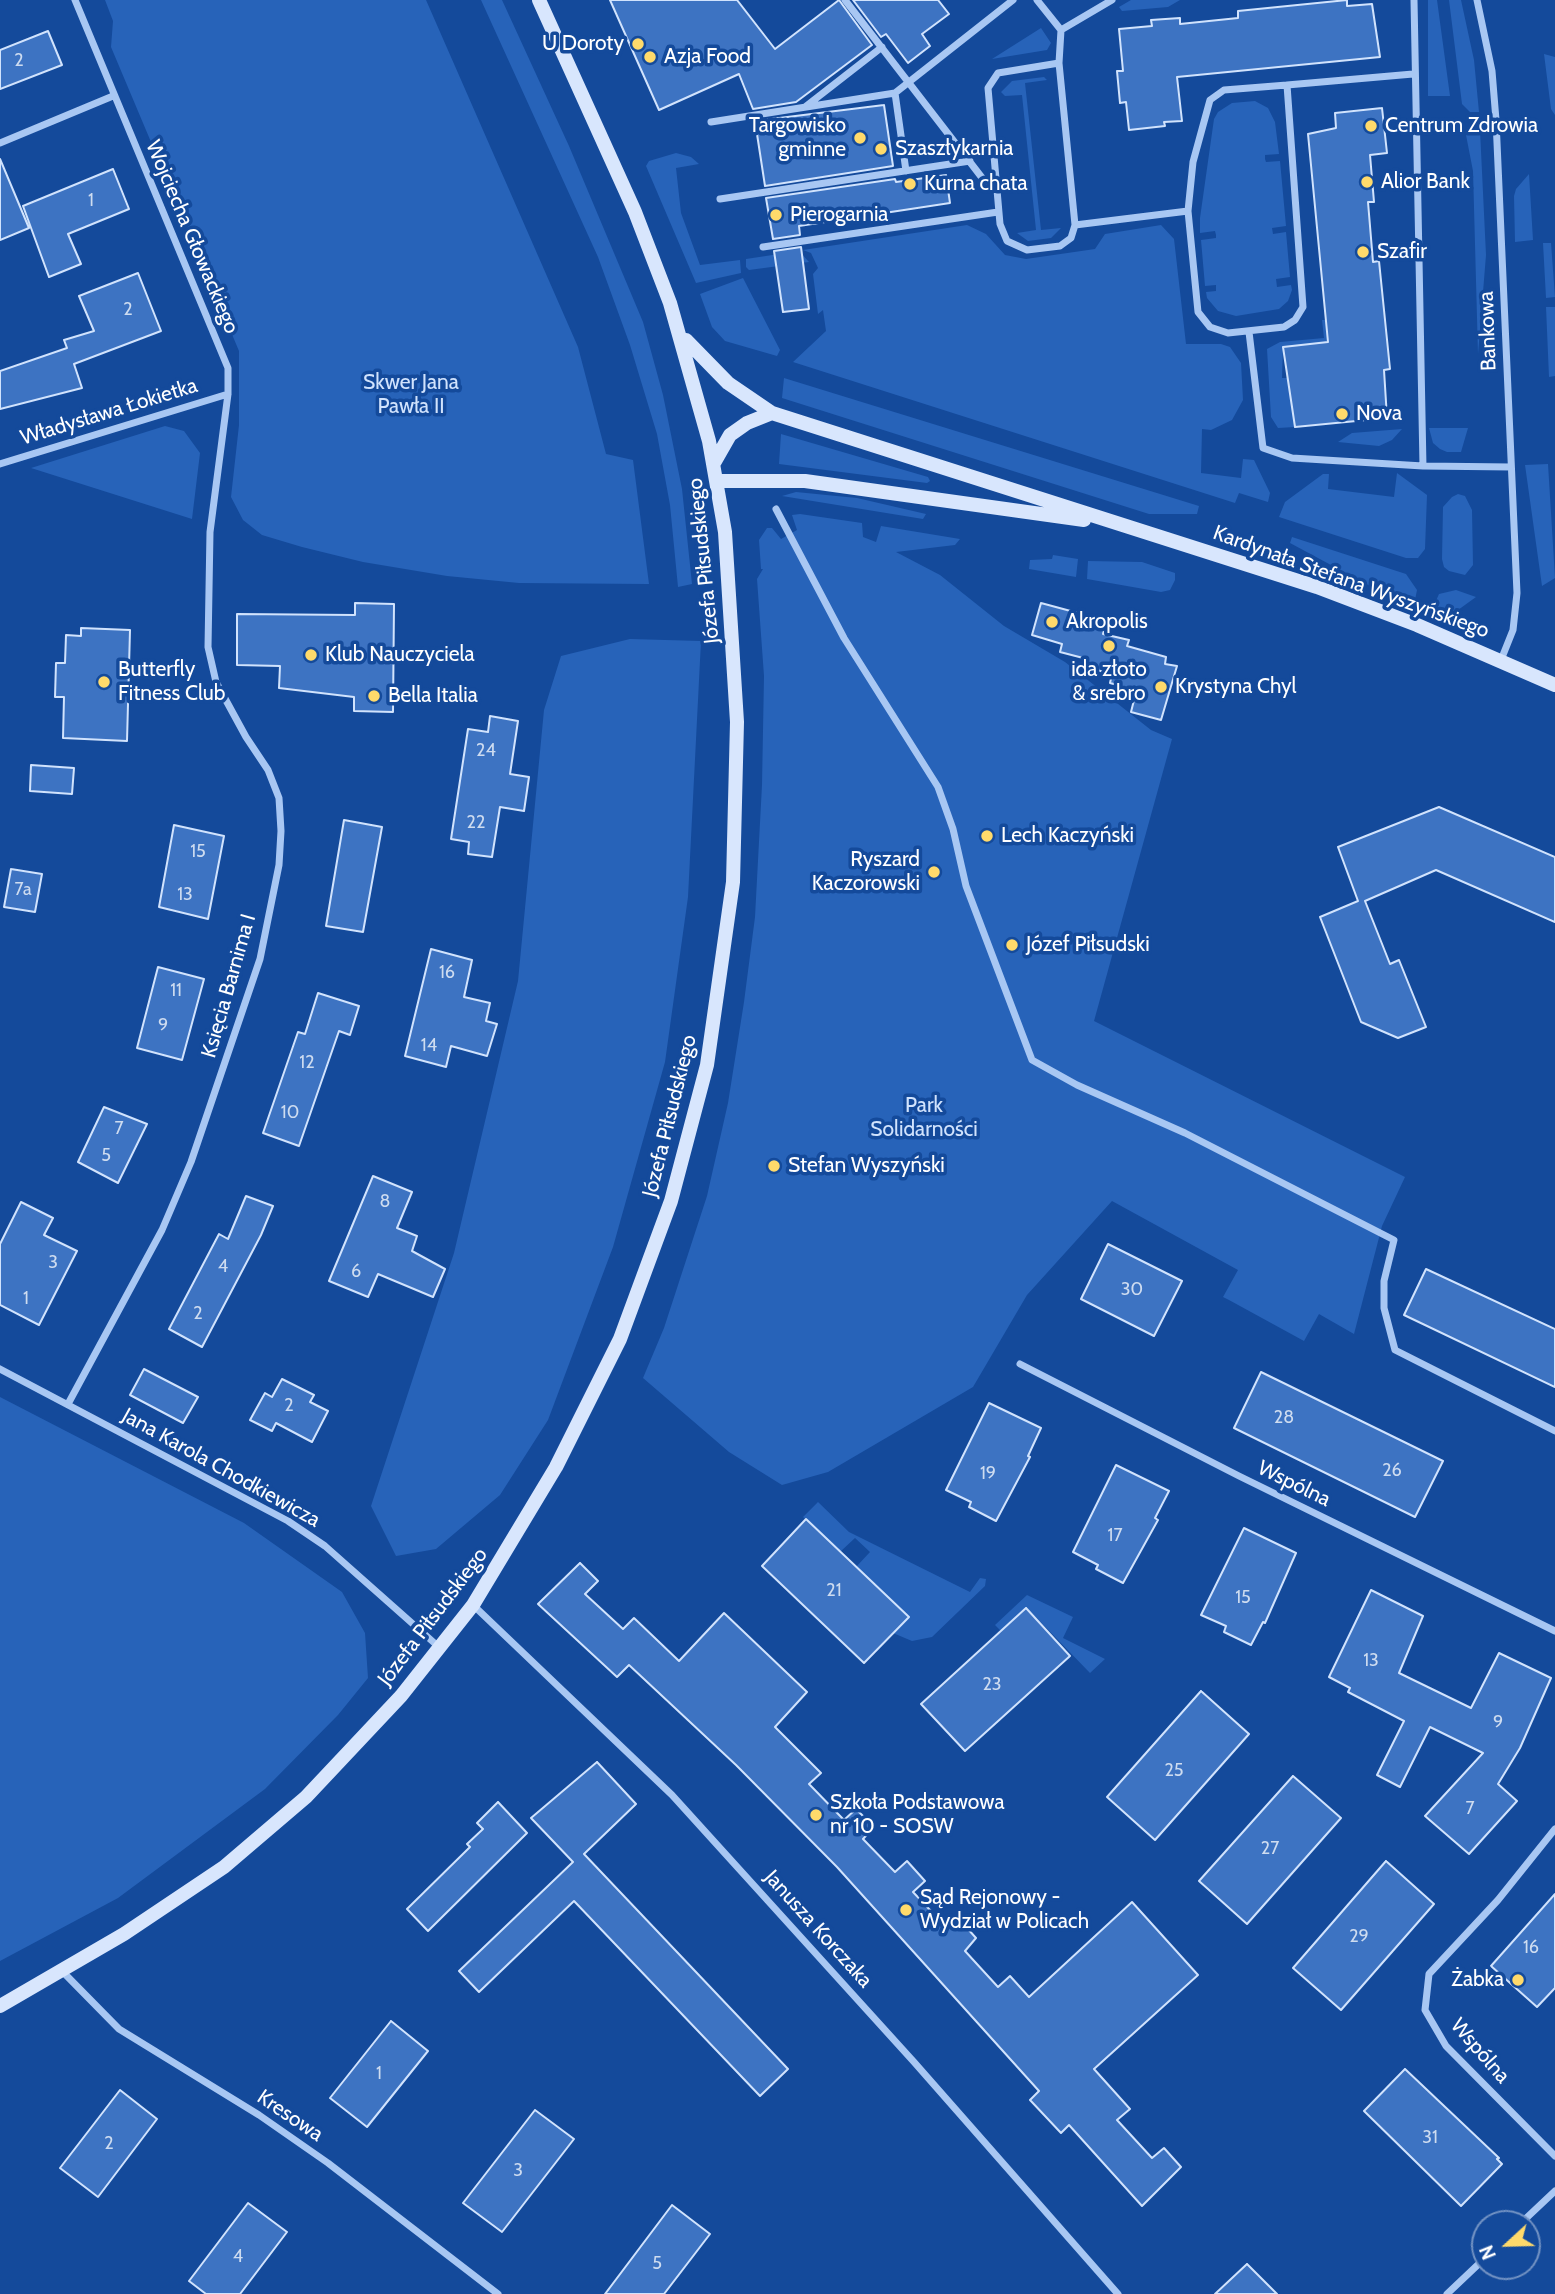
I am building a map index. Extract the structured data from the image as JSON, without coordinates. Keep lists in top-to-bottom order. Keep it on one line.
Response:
{"streets":{"street":["Wojciecha Głowackiego","Bankowa","Władysława Łokietka","Józefa Piłsudskiego","Kardynała Stefana Wyszyńskiego","Księcia Barnima I","Jana Karola Chodkiewicza","Wspólna","Janusza Korczaka","Kresowa"]},"crossings":[["Wojciecha Głowackiego","Władysława Łokietka"],["Wojciecha Głowackiego","Księcia Barnima I"],["Bankowa","Kardynała Stefana Wyszyńskiego"],["Władysława Łokietka","Księcia Barnima I"],["Józefa Piłsudskiego","Kardynała Stefana Wyszyńskiego"],["Józefa Piłsudskiego","Jana Karola Chodkiewicza"],["Józefa Piłsudskiego","Janusza Korczaka"],["Józefa Piłsudskiego","Kresowa"],["Księcia Barnima I","Jana Karola Chodkiewicza"]],"parks":["Skwer Jana Pawła II","Park Solidarności"],"places":["U Doroty","Azja Food","Centrum Zdrowia","Targowisko gminne","Szaszłykarnia","Alior Bank","Kurna chata","Pierogarnia","Szafir","Nova","Akropolis","ida złoto & srebro","Klub Nauczyciela","Butterfly Fitness Club","Krystyna Chyl","Bella Italia","Lech Kaczyński","Ryszard Kaczorowski","Józef Piłsudski","Stefan Wyszyński","Szkoła Podstawowa nr 10 - SOSW","Sąd Rejonowy - Wydział w Policach","Żabka"],"house_numbers":["2","1","2","24","22","15","7a","13","16","11","9","14","12","10","7","5","8","3","4","6","30","1","2","2","28","26","19","17","21","15","13","23","9","25","7","27","29","16","1","31","2","3","4","5"],"north":"left"}
